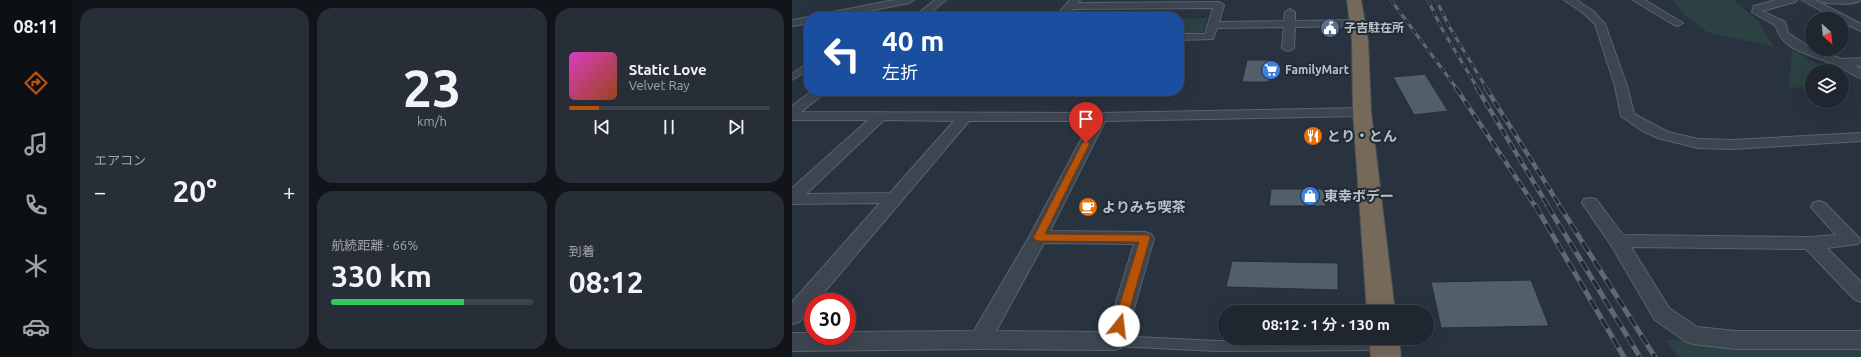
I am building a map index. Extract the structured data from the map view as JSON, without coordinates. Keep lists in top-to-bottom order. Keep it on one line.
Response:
{"places":{"public building":["子吉駐在所"],"supermarket":["FamilyMart"],"restaurant":["とり・とん"],"shop":["東幸ボデー"],"cafe":["よりみち喫茶"]},"north":"bottom right","page":{"tabs":"08:11","tile":["エアコン",["23","km/h"],["航続距離 · 66%","330 km"],["到着","08:12"]],"turn":["40 m","左折"],"song":["Static Love","Velvet Ray"],"heat":["−","20°","+"],"limit":"30","trip":"08:12 · 1 分 · 130 m"}}
